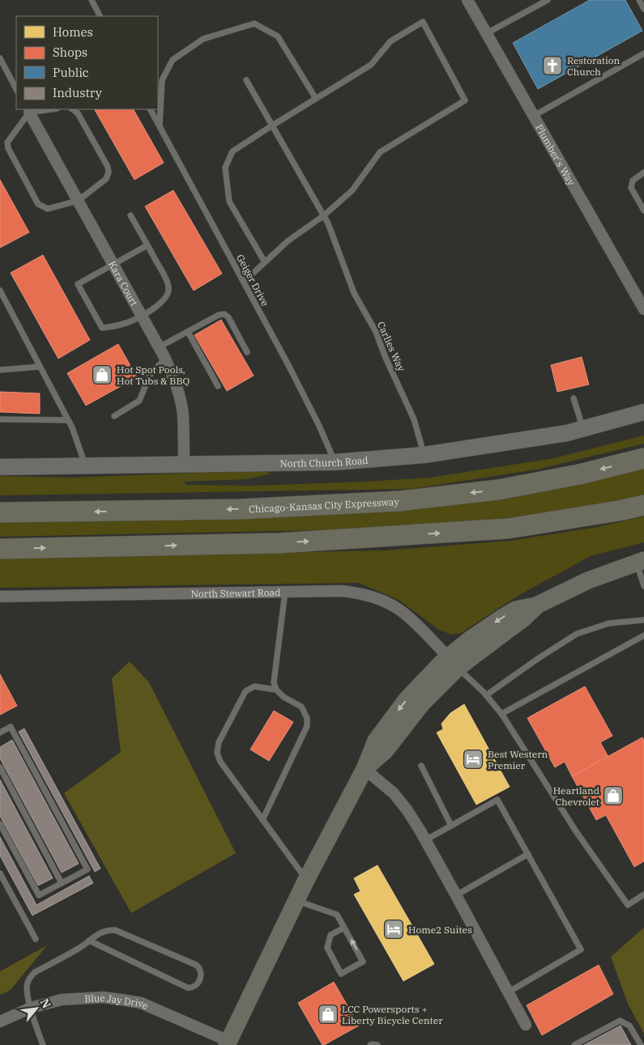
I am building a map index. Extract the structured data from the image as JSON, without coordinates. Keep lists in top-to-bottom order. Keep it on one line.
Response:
{"streets":{"highway":["Chicago-Kansas City Expressway"],"main road":["North Church Road"],"street":["Plumber's Way","Kara Court","North Stewart Road","Blue Jay Drive"],"lane":["Geiger Drive","Carlies Way"]},"crossings":[["Geiger Drive","North Church Road"],["Kara Court","North Church Road"],["Carlies Way","North Church Road"]],"places":{"church":["Restoration Church"],"shop":["Hot Spot Pools, Hot Tubs & BBQ","Heartland Chevrolet","LCC Powersports + Liberty Bicycle Center"],"hotel":["Best Western Premier","Home2 Suites"]},"legend":["Homes","Shops","Public","Industry"],"north":"top right"}
